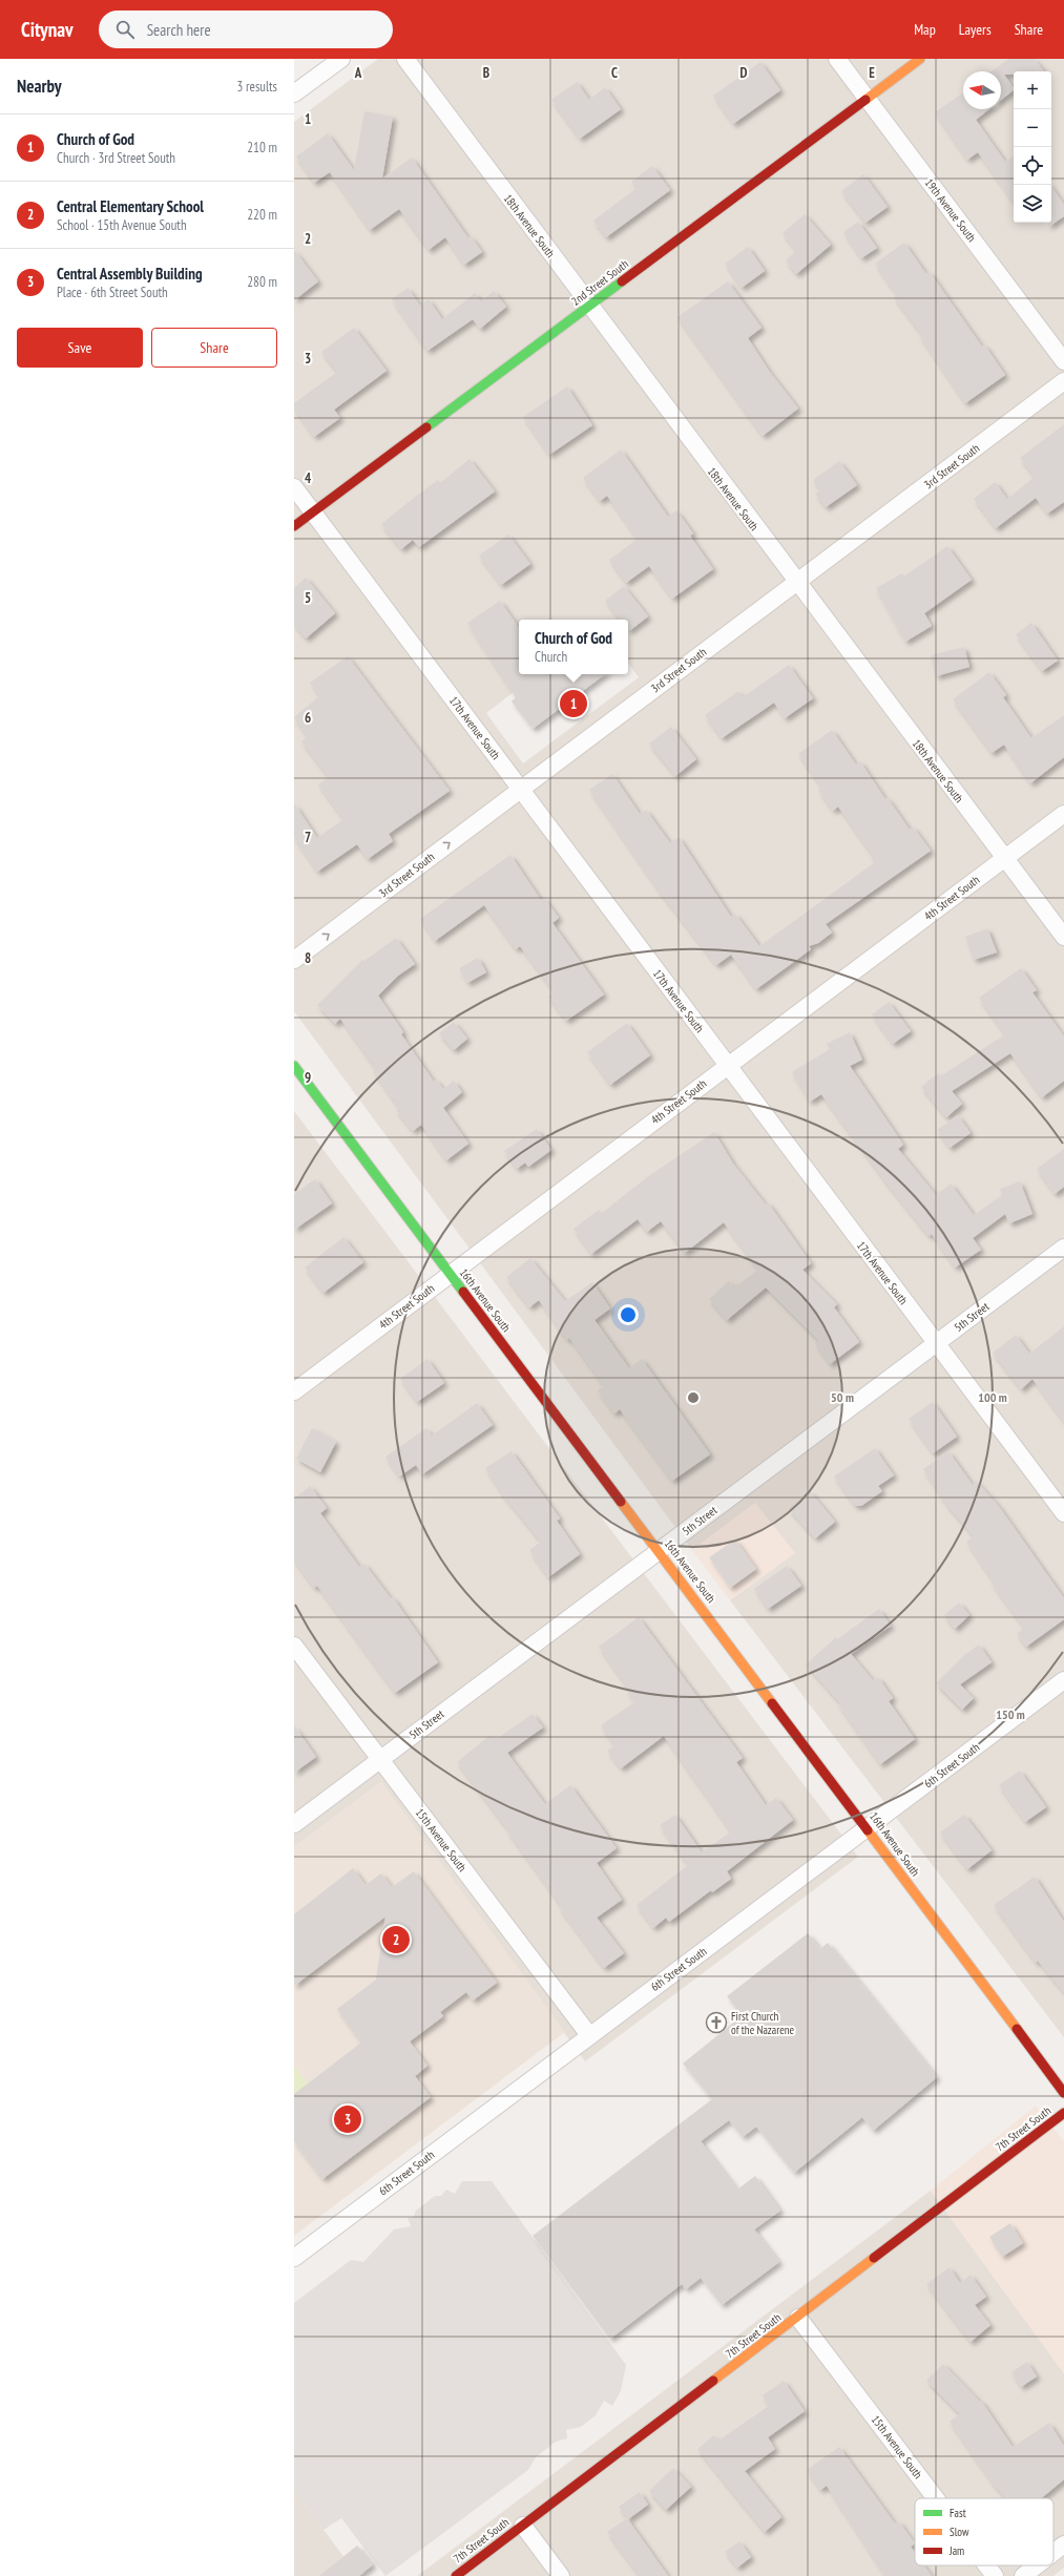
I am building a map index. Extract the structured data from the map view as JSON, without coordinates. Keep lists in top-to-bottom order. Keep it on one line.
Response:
{"streets":{"street":["19th Avenue South","18th Avenue South","2nd Street South","3rd Street South","17th Avenue South","4th Street South","16th Avenue South","5th Street","6th Street South","15th Avenue South","7th Street South"]},"crossings":[["19th Avenue South","2nd Street South"],["18th Avenue South","2nd Street South"],["18th Avenue South","3rd Street South"],["18th Avenue South","4th Street South"],["2nd Street South","17th Avenue South"],["3rd Street South","17th Avenue South"],["17th Avenue South","4th Street South"],["17th Avenue South","5th Street"],["4th Street South","16th Avenue South"],["16th Avenue South","5th Street"],["16th Avenue South","6th Street South"],["5th Street","15th Avenue South"],["6th Street South","15th Avenue South"],["15th Avenue South","7th Street South"]],"places":{"church":["First Church of the Nazarene"]},"legend":["Fast","Slow","Jam"],"north":"left","page":{"header":"Citynav","search":"Search here","nav":["Map","Layers","Share"],"heading":["Nearby","3 results"],"map_buttons":["+","−"],"list":[{"mark":"1","name":"Church of God","note":"Church · 3rd Street South","value":"210 m"},{"mark":"2","name":"Central Elementary School","note":"School · 15th Avenue South","value":"220 m"},{"mark":"3","name":"Central Assembly Building","note":"Place · 6th Street South","value":"280 m"}],"buttons":["Save","Share"],"popup":["Church of God","Church"],"pins":["1","2","3"]},"grid":{"columns":["A","B","C","D","E"],"rows":["1","2","3","4","5","6","7","8","9"]},"rings":["50 m","100 m","150 m"]}
